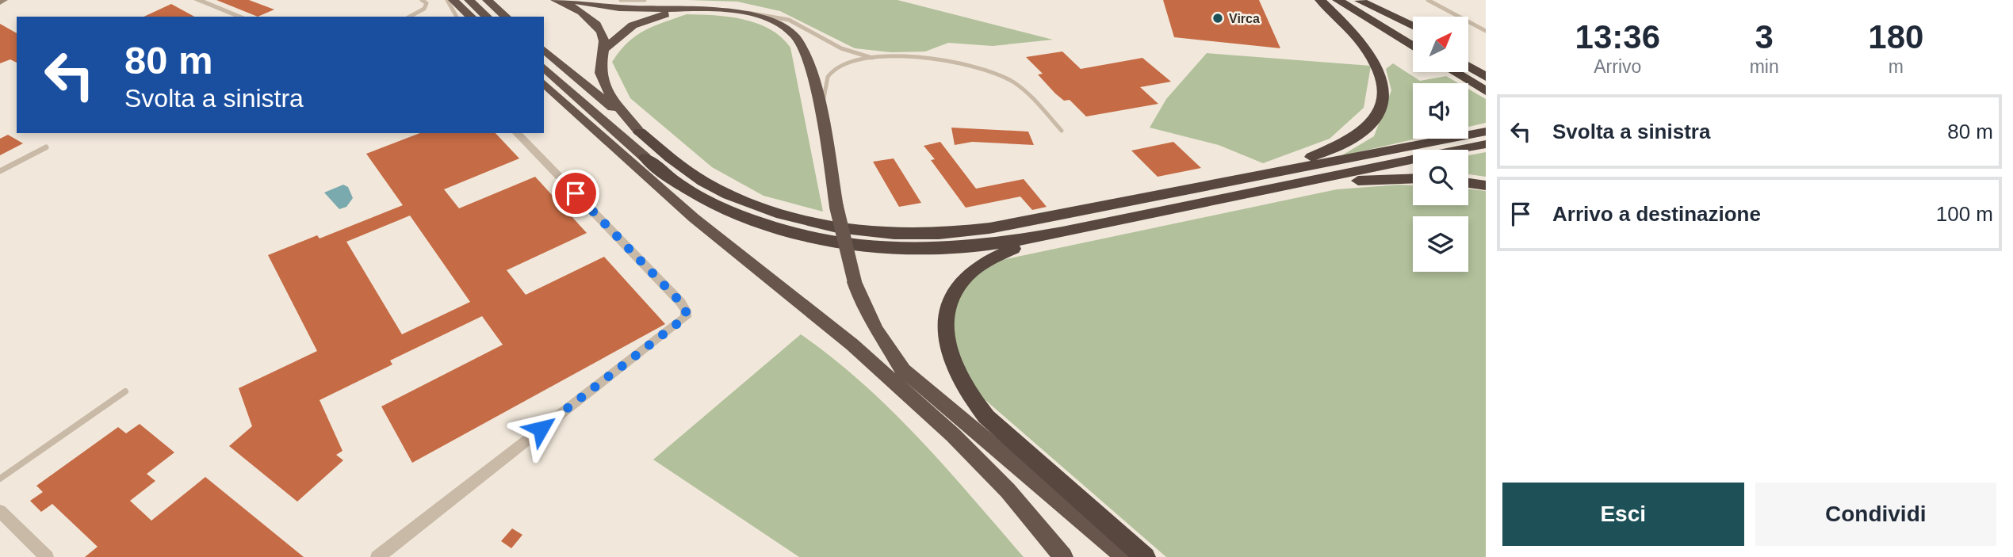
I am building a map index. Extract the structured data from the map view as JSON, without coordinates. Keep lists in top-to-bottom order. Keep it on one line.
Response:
{"places":["Virca"],"north":"top right","page":{"eta":["13:36","Arrivo","3","min","180","m"],"turn":["80 m","Svolta a sinistra"],"list":[{"name":"Svolta a sinistra","value":"80 m"},{"name":"Arrivo a destinazione","value":"100 m"}],"buttons":["Esci","Condividi"]}}
